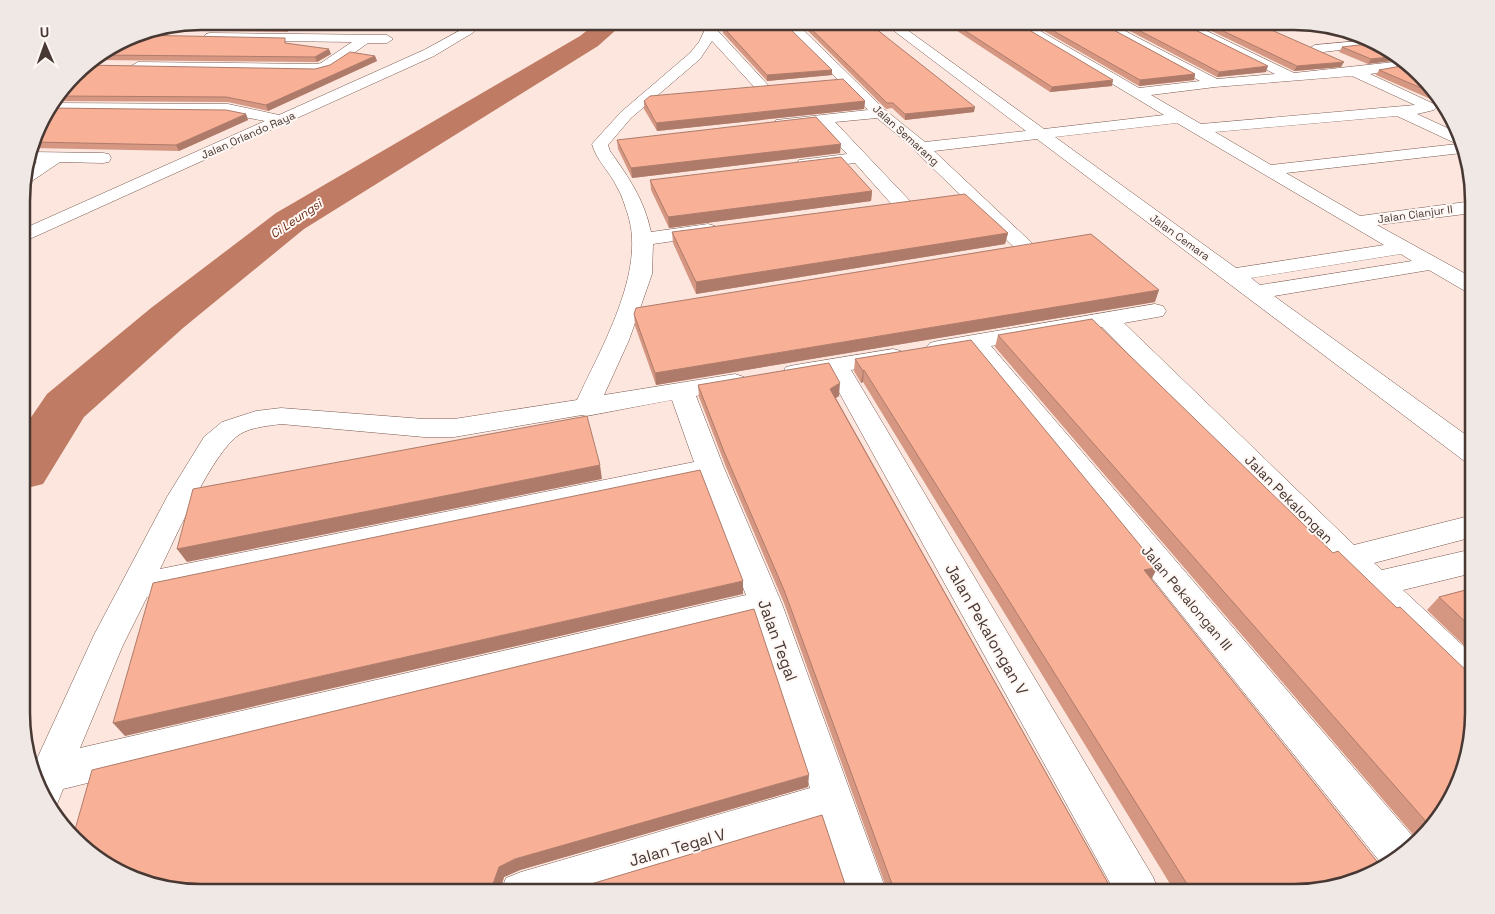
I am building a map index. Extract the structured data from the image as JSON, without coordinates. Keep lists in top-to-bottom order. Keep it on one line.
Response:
{"streets":{"street":["Jalan Orlando Raya","Jalan Semarang","Jalan Cianjur II","Jalan Cemara","Jalan Pekalongan","Jalan Pekalongan III","Jalan Pekalongan V","Jalan Tegal","Jalan Tegal V"]},"crossings":[["Jalan Tegal","Jalan Tegal V"]],"water":["Ci Leungsi"],"north":"top"}
